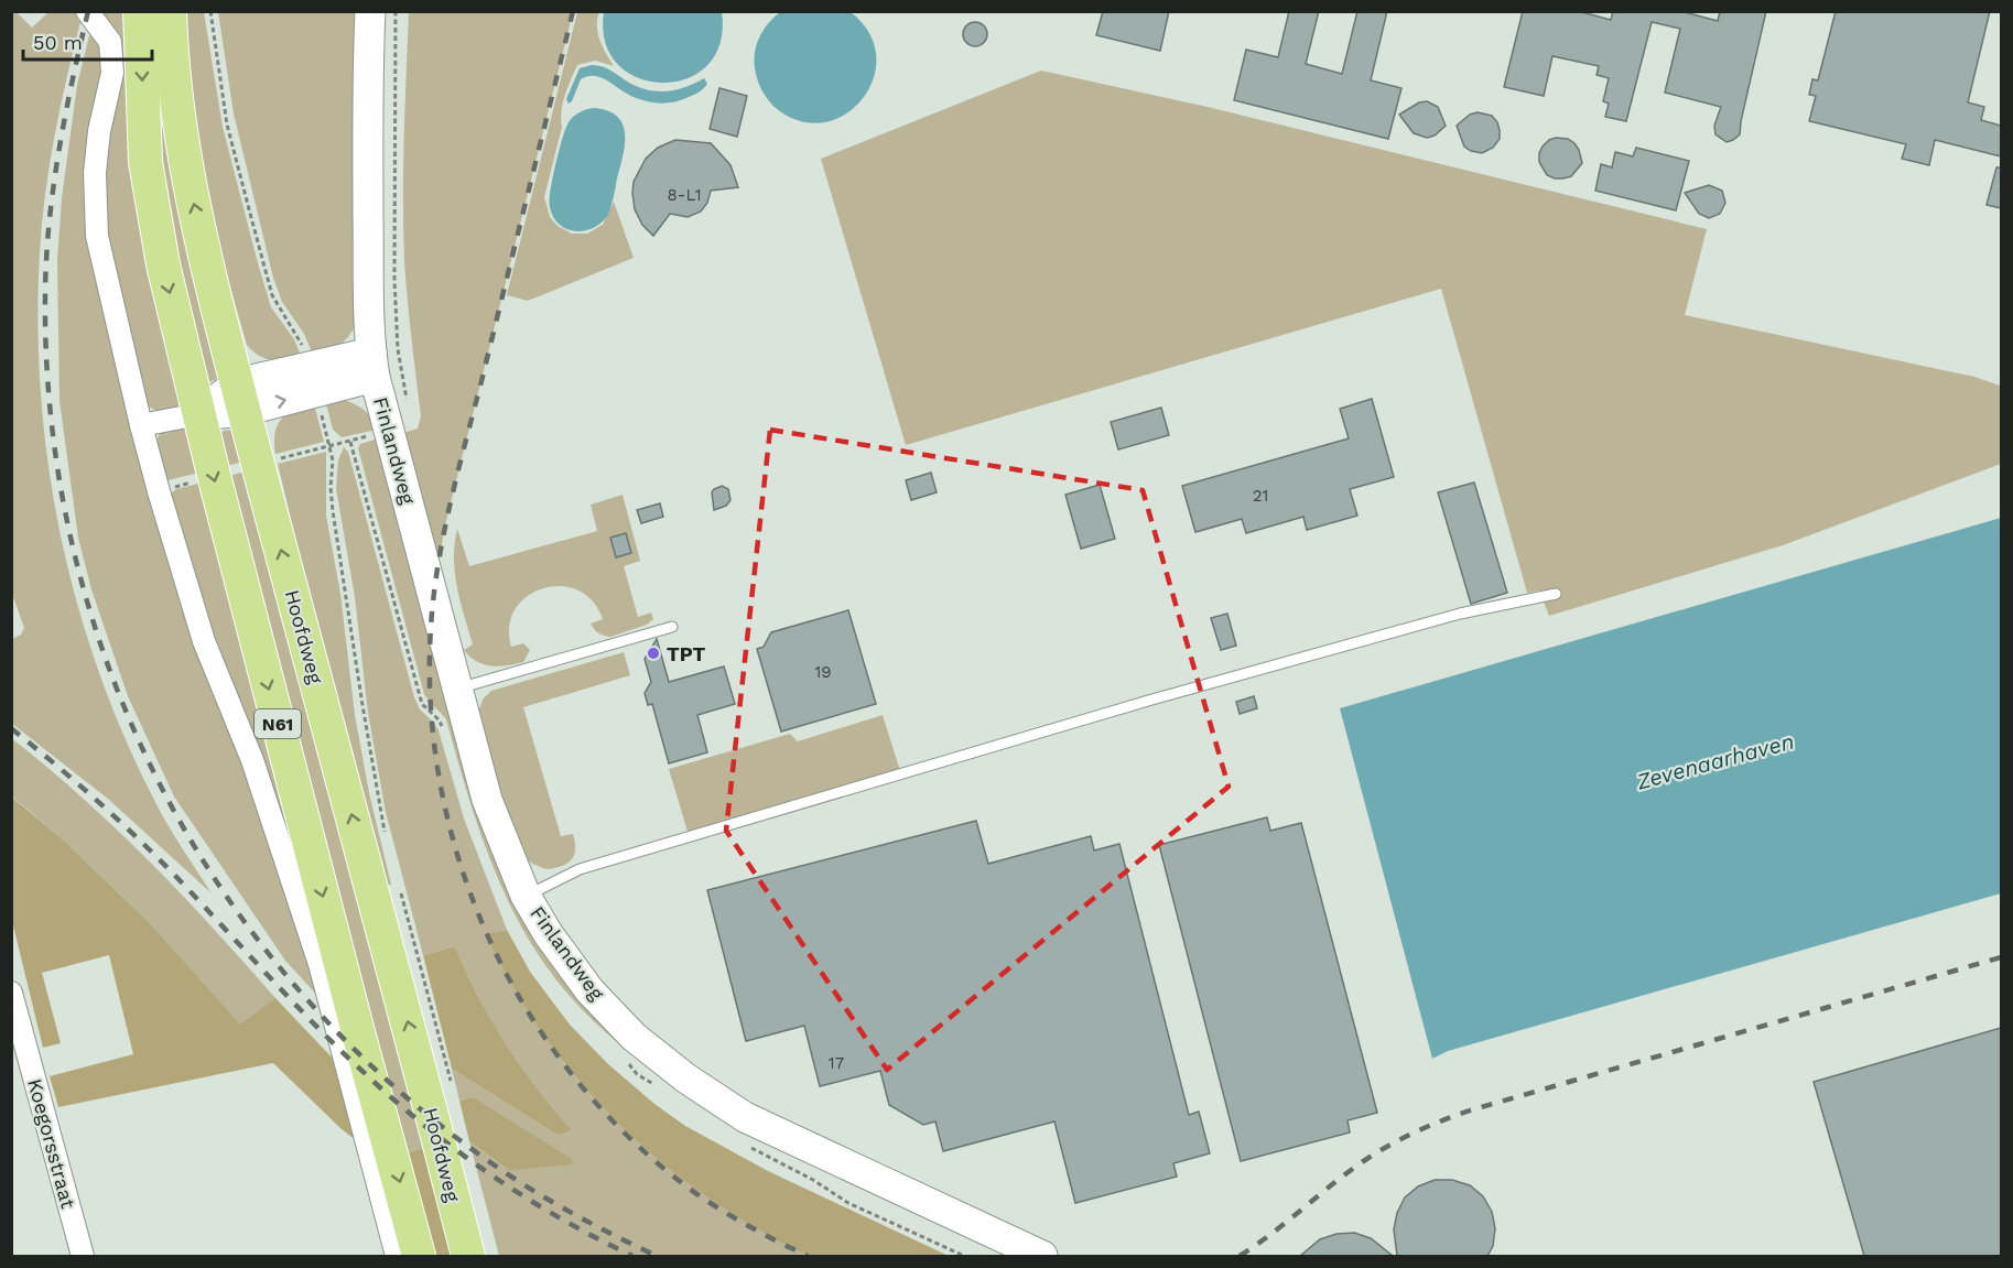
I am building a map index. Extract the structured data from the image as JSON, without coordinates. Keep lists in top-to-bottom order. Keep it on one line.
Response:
{"streets":{"main road":["Hoofdweg","N61"],"street":["Finlandweg","Koegorsstraat"]},"water":["Zevenaarhaven"],"places":["TPT"],"house_numbers":["8-L1","21","19","17"],"scale_bar":"50 m"}
